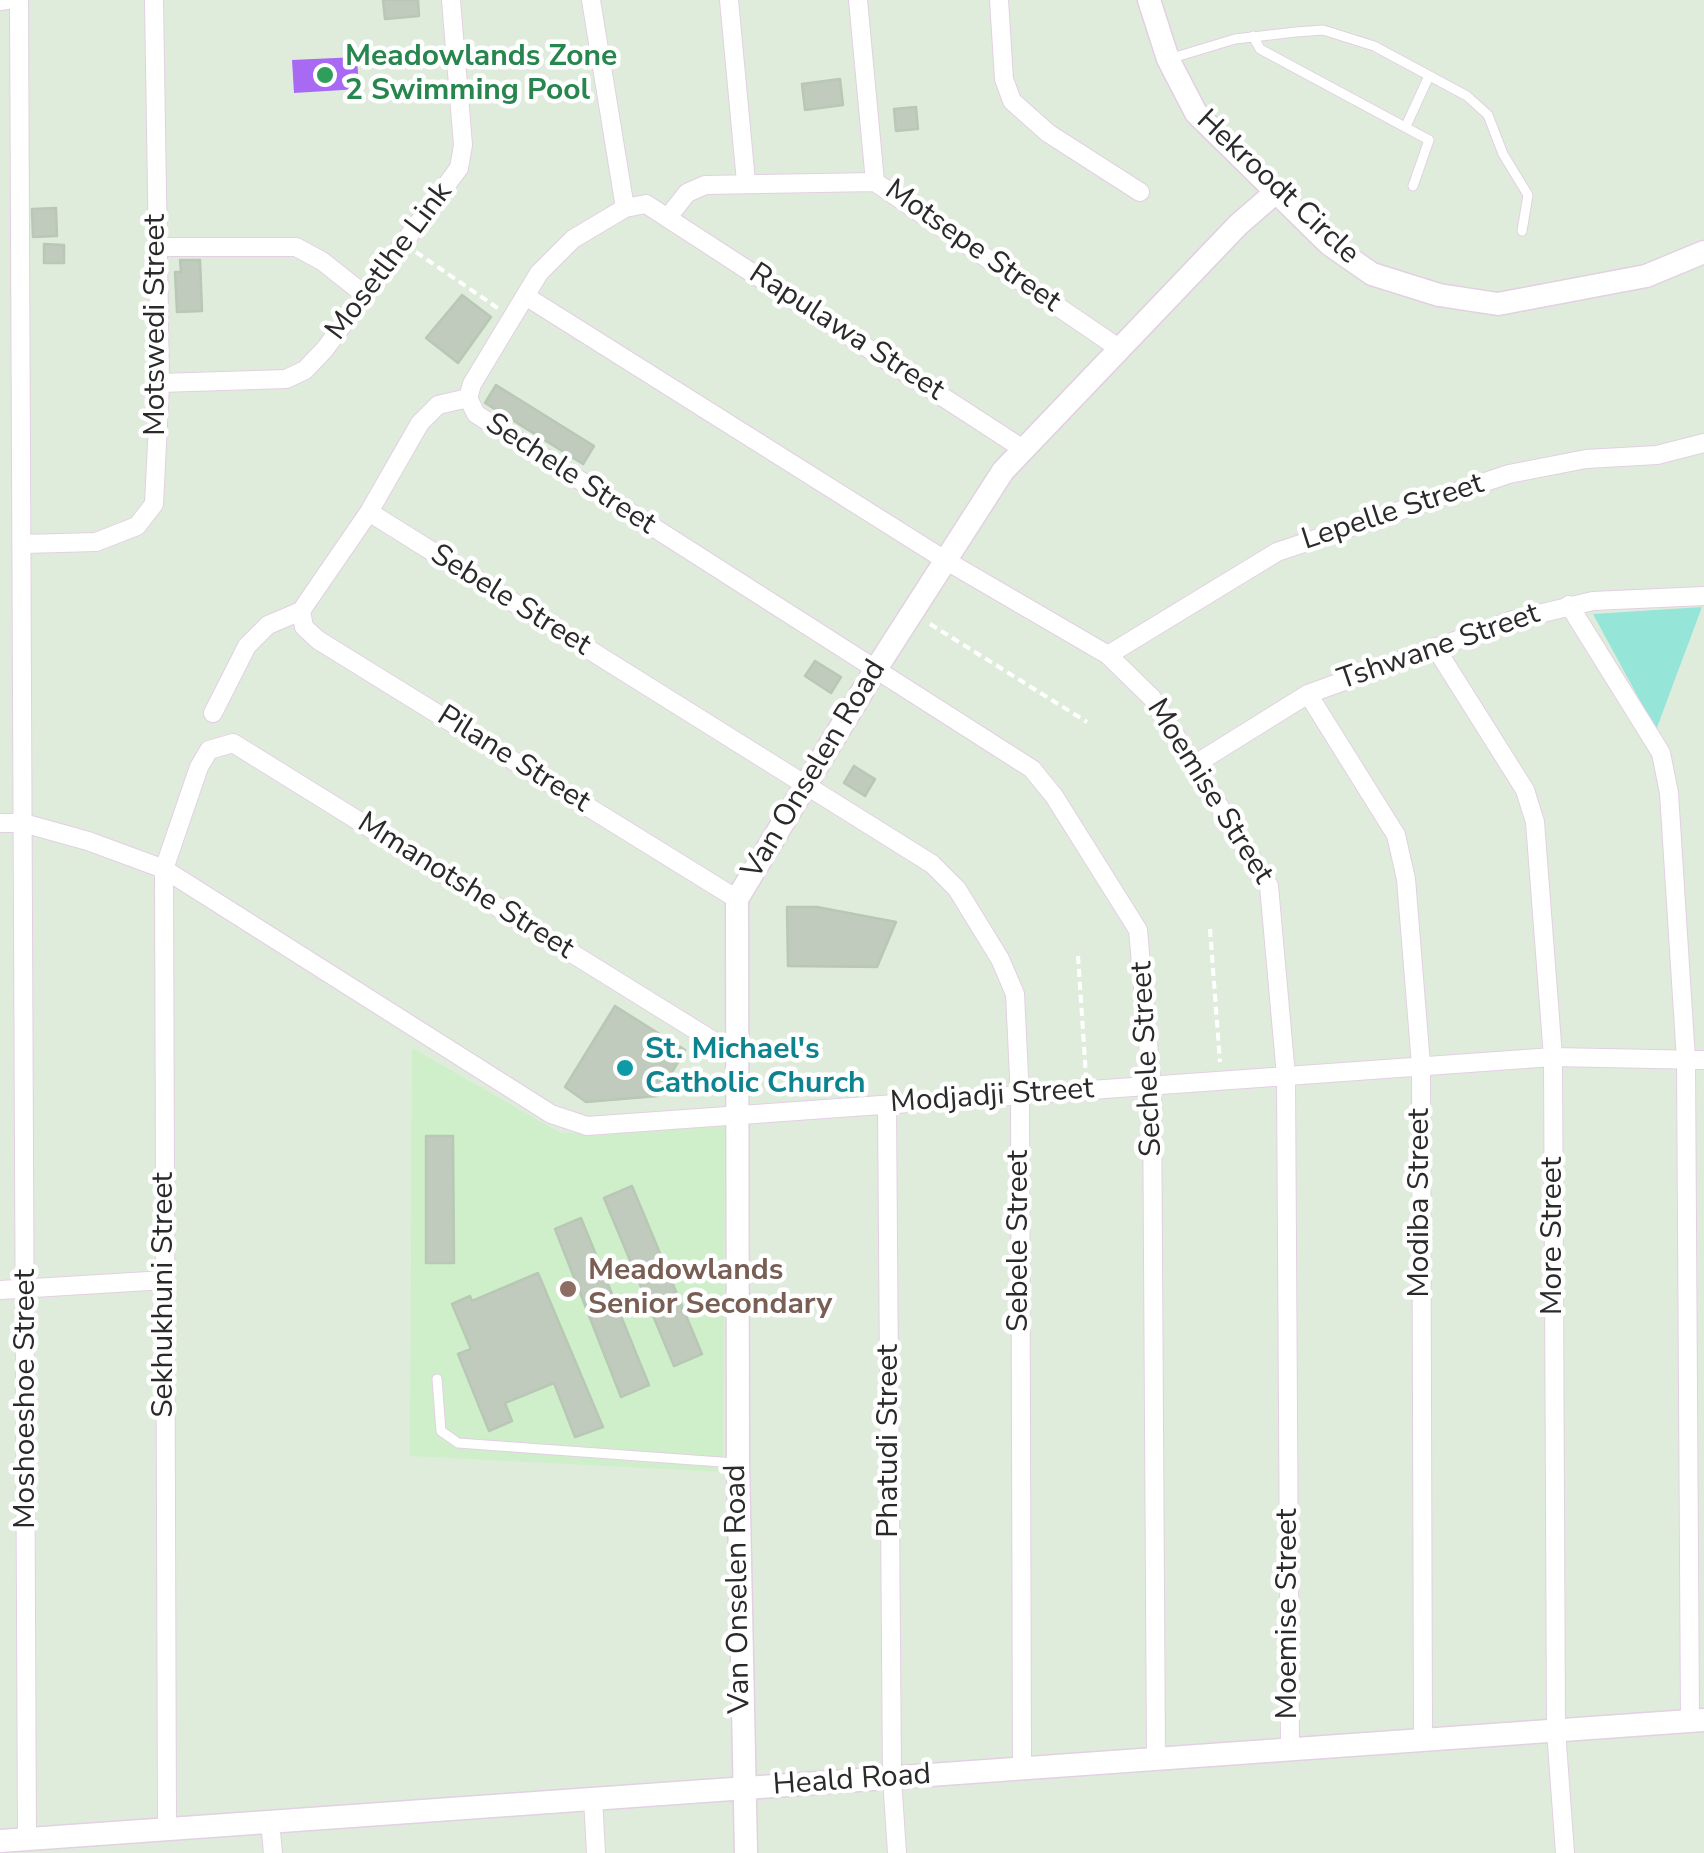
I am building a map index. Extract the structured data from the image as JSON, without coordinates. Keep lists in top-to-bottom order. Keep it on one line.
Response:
{"streets":{"street":["Hekroodt Circle","Motsepe Street","Mosetlhe Link","Motswedi Street","Rapulawa Street","Sechele Street","Lepelle Street","Sebele Street","Tshwane Street","Pilane Street","Van Onselen Road","Moemise Street","Mmanotshe Street","Modjadji Street","Modiba Street","More Street","Sekhukhuni Street","Moshoeshoe Street","Phatudi Street","Heald Road"]},"crossings":[["Hekroodt Circle","Van Onselen Road"],["Motsepe Street","Van Onselen Road"],["Mosetlhe Link","Motswedi Street"],["Motswedi Street","Moshoeshoe Street"],["Rapulawa Street","Van Onselen Road"],["Sechele Street","Van Onselen Road"],["Sechele Street","Modjadji Street"],["Sechele Street","Heald Road"],["Lepelle Street","Moemise Street"],["Sebele Street","Van Onselen Road"],["Sebele Street","Modjadji Street"],["Sebele Street","Heald Road"],["Tshwane Street","Moemise Street"],["Tshwane Street","Modiba Street"],["Tshwane Street","More Street"],["Pilane Street","Van Onselen Road"],["Van Onselen Road","Moemise Street"],["Van Onselen Road","Mmanotshe Street"],["Van Onselen Road","Modjadji Street"],["Van Onselen Road","Heald Road"],["Moemise Street","Modjadji Street"],["Moemise Street","Heald Road"],["Mmanotshe Street","Sekhukhuni Street"],["Modjadji Street","Modiba Street"],["Modjadji Street","More Street"],["Modjadji Street","Sekhukhuni Street"],["Modjadji Street","Moshoeshoe Street"],["Modjadji Street","Phatudi Street"],["Modiba Street","Heald Road"],["More Street","Heald Road"],["Sekhukhuni Street","Heald Road"],["Moshoeshoe Street","Heald Road"],["Phatudi Street","Heald Road"]],"places":["Meadowlands Zone 2 Swimming Pool","St. Michael's Catholic Church","Meadowlands Senior Secondary"]}
